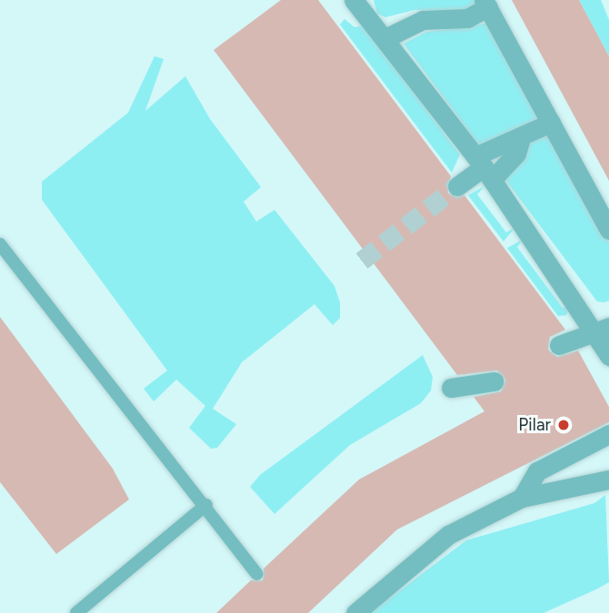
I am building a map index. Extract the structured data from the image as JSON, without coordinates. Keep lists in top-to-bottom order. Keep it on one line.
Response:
{"places":["Pilar"]}
